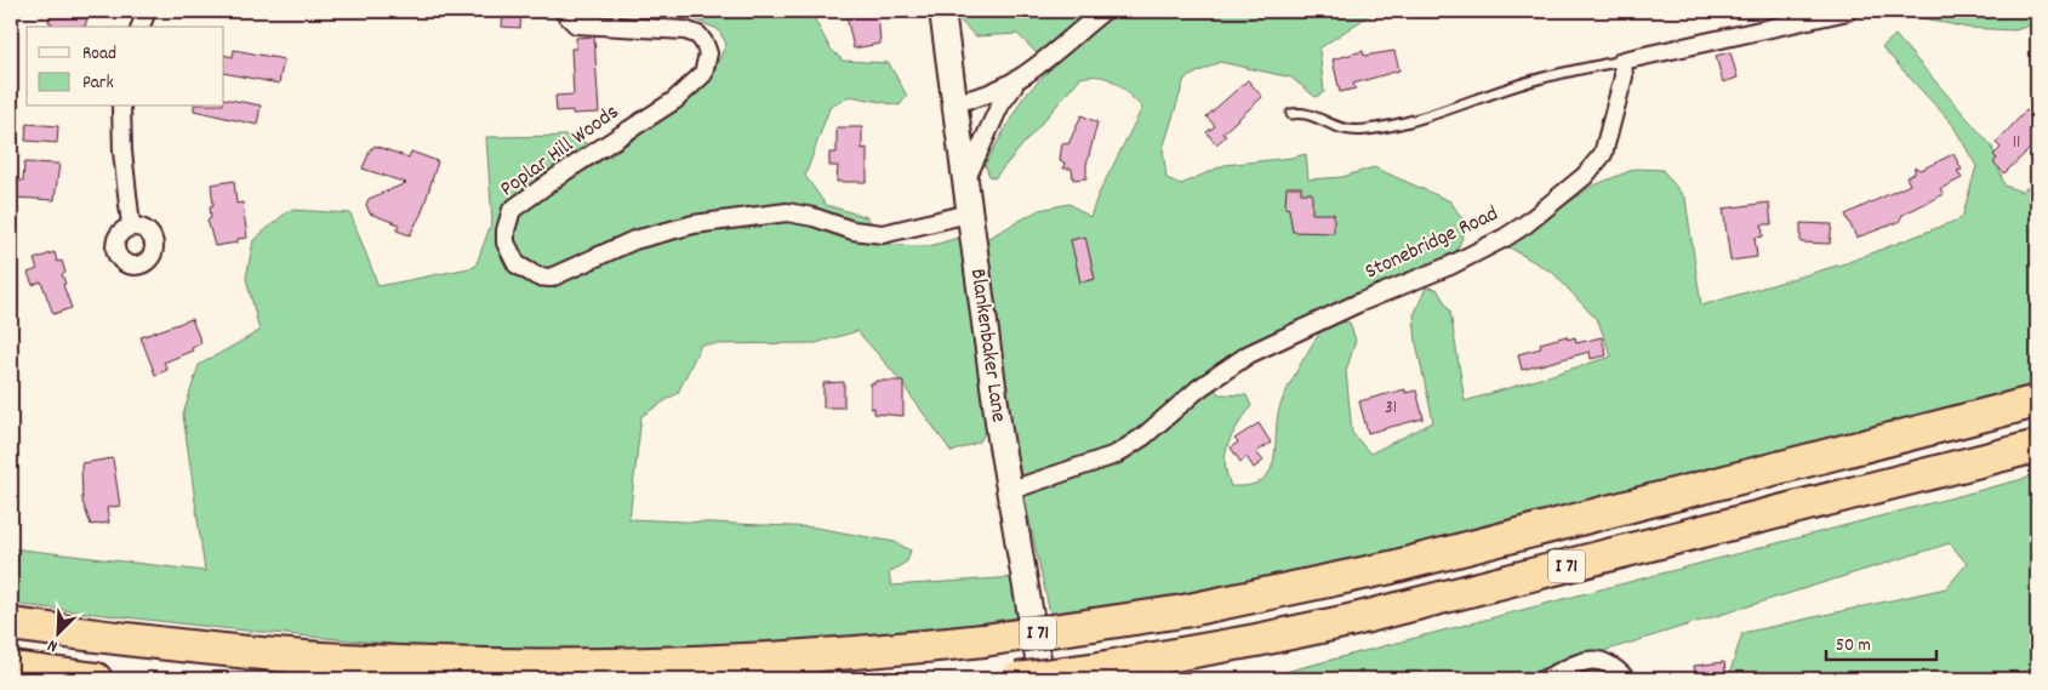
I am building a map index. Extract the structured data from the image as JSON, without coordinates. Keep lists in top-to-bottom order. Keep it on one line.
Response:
{"streets":{"highway":["I 71"],"street":["Poplar Hill Woods","Stonebridge Road","Blankenbaker Lane"]},"crossings":[["Poplar Hill Woods","Blankenbaker Lane"],["Stonebridge Road","Blankenbaker Lane"]],"house_numbers":["11","31"],"legend":["Road","Park"],"scale_bar":"50 m","north":"bottom left"}
